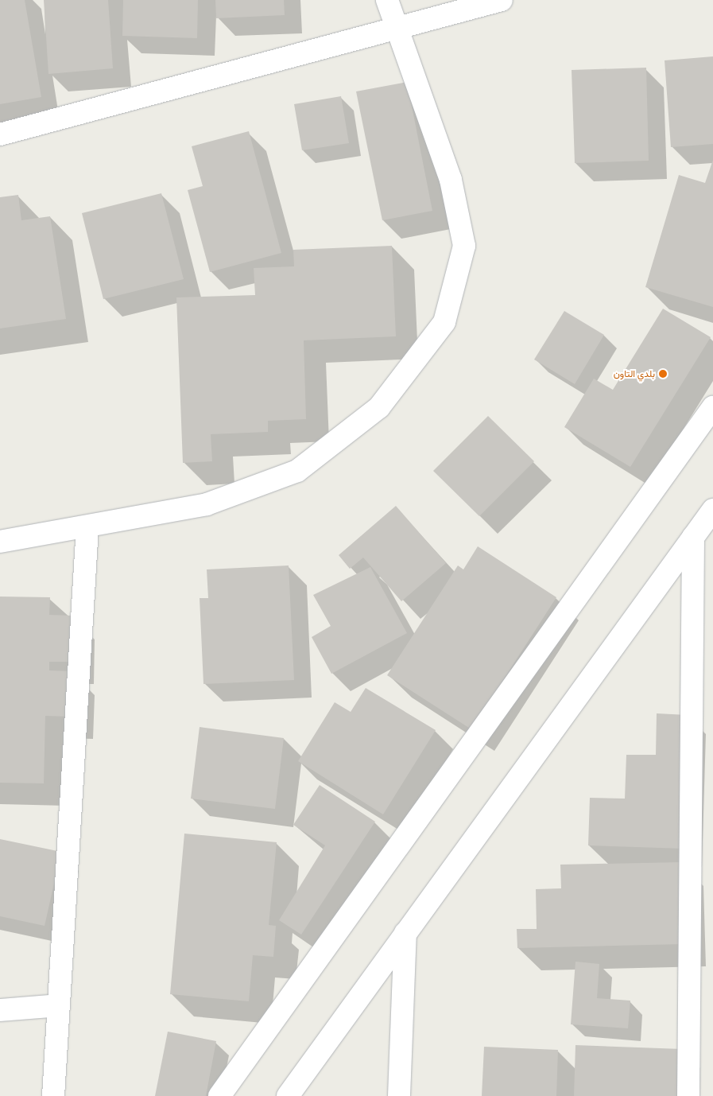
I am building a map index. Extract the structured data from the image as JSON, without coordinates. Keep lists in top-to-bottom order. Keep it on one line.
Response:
{"places":["بلدي التاون"]}
